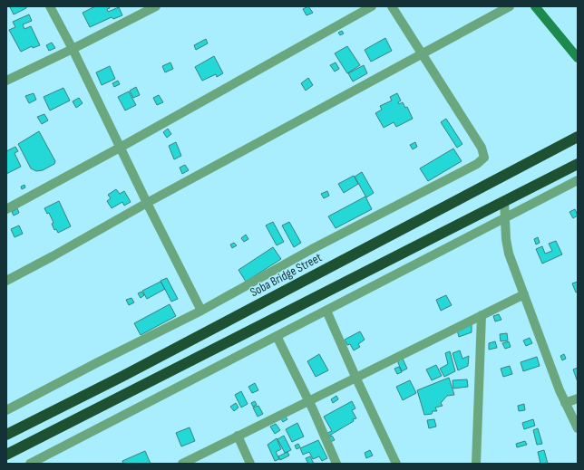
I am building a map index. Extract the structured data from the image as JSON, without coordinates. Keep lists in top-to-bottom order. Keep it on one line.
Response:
{"streets":{"highway":["Soba Bridge Street"]}}
